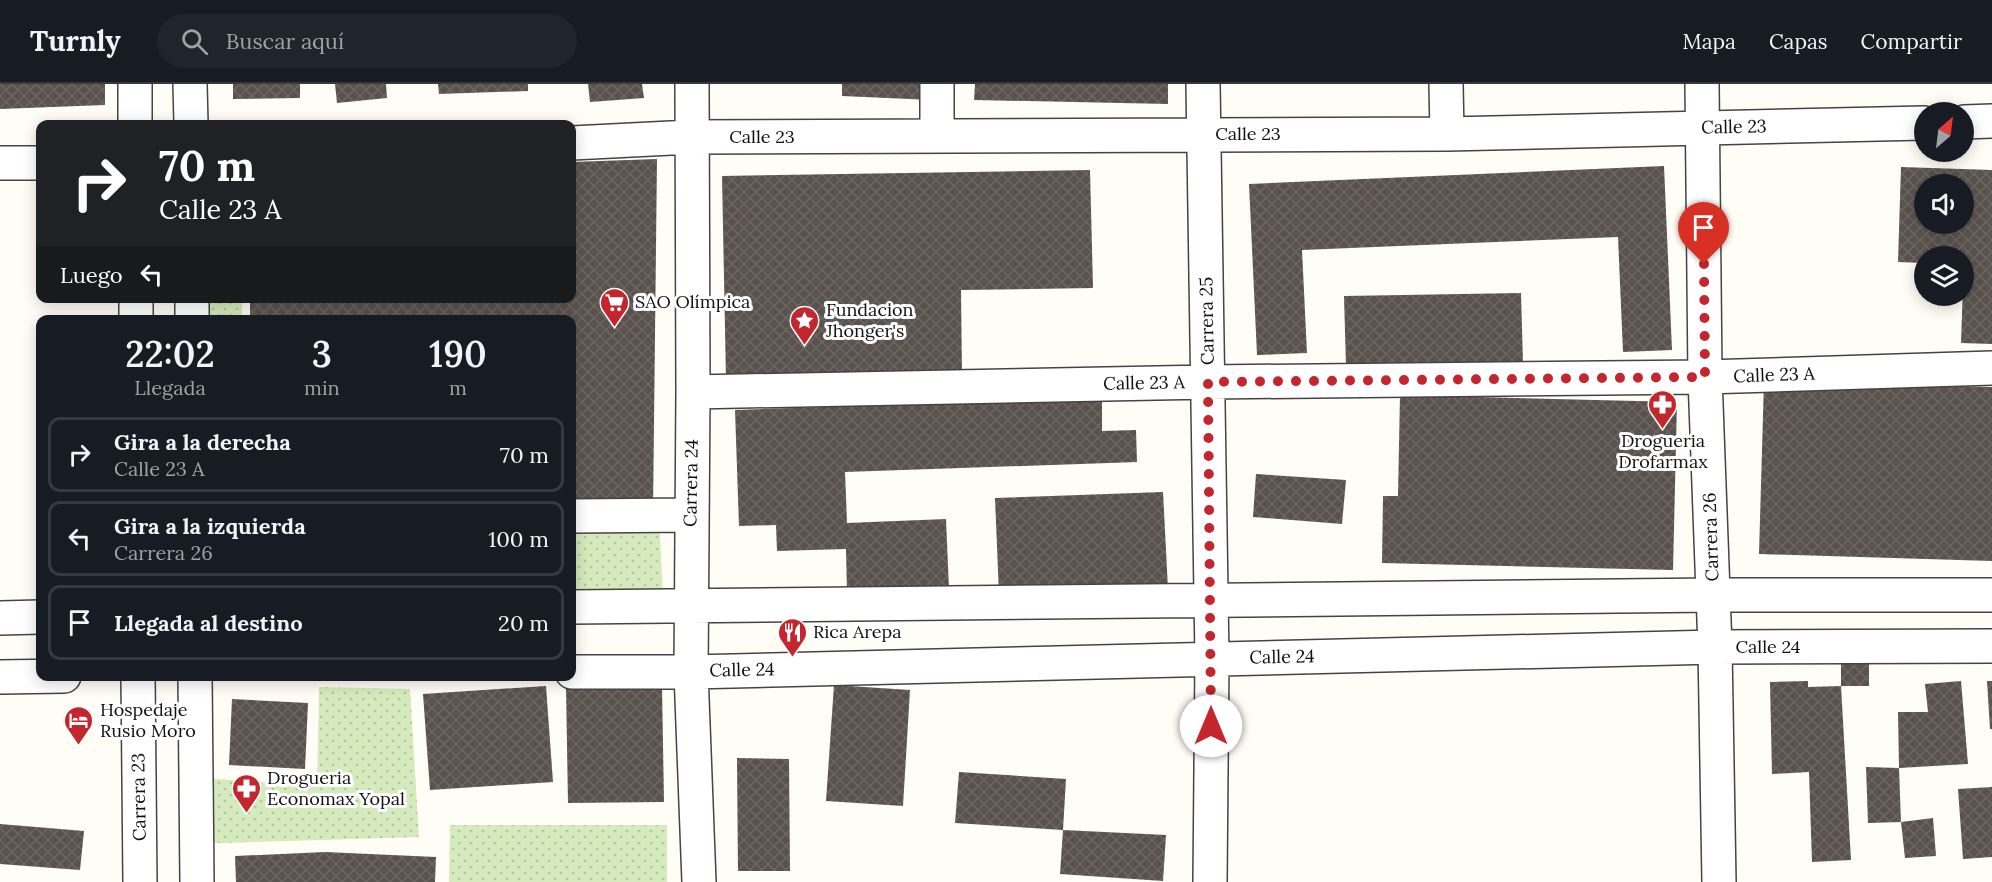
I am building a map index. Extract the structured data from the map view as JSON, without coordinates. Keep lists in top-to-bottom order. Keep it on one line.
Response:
{"streets":{"street":["Calle 23","Carrera 25","Calle 23 A","Carrera 24","Carrera 26","Calle 24","Carrera 23"]},"crossings":[["Calle 23","Carrera 25"],["Calle 23","Carrera 24"],["Calle 23","Carrera 26"],["Carrera 25","Calle 23 A"],["Carrera 25","Calle 24"],["Calle 23 A","Carrera 24"],["Calle 23 A","Carrera 26"],["Carrera 24","Calle 24"],["Carrera 26","Calle 24"]],"places":{"supermarket":["SAO Olímpica"],"place":["Fundacion Jhonger's"],"pharmacy":["Drogueria Drofarmax","Drogueria Economax Yopal"],"restaurant":["Rica Arepa"],"hotel":["Hospedaje Rusio Moro"]},"north":"top right","page":{"header":"Turnly","search":"Buscar aquí","nav":["Mapa","Capas","Compartir"],"turn":["70 m","Calle 23 A"],"then":"Luego","eta":["22:02","Llegada","3","min","190","m"],"list":[{"name":"Gira a la derecha","note":"Calle 23 A","value":"70 m"},{"name":"Gira a la izquierda","note":"Carrera 26","value":"100 m"},{"name":"Llegada al destino","value":"20 m"}]}}
